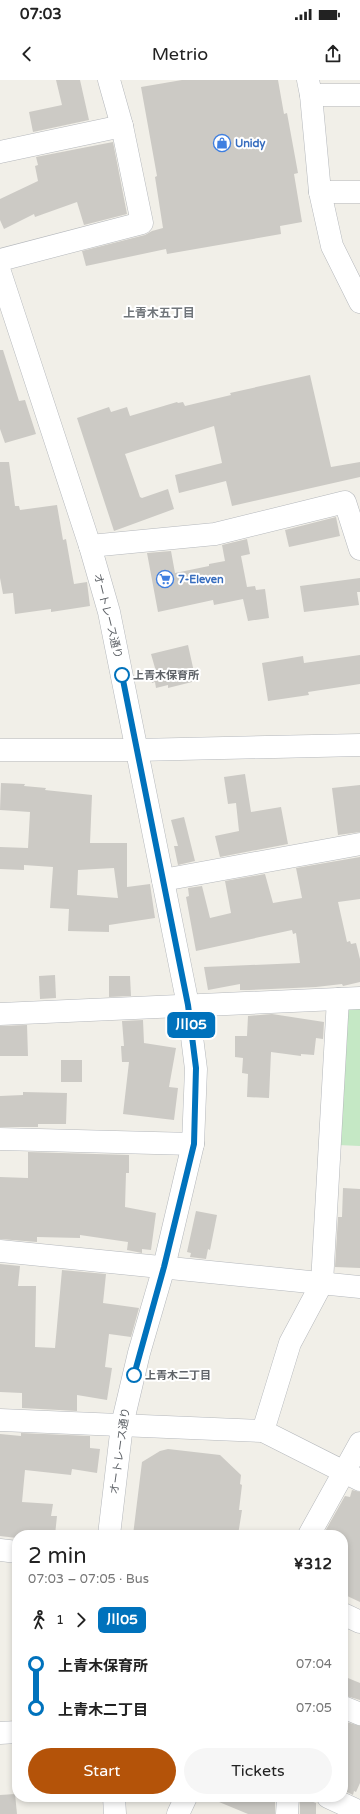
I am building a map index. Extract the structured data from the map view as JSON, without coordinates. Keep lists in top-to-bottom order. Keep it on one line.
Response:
{"streets":{"street":["オートレース通り"]},"districts":["上青木五丁目"],"places":{"shop":["Unidy"],"supermarket":["7-Eleven"],"other":["上青木保育所","上青木二丁目"]},"lines":["bus line 川05"],"page":{"status":"07:03","header":"Metrio","on_map":"川05","heading":["2 min","07:03 – 07:05 · Bus","¥312"],"legs":["1","川05"],"list":[{"name":"上青木保育所","value":"07:04"},{"name":"上青木二丁目","value":"07:05"}],"buttons":["Start","Tickets"]}}
